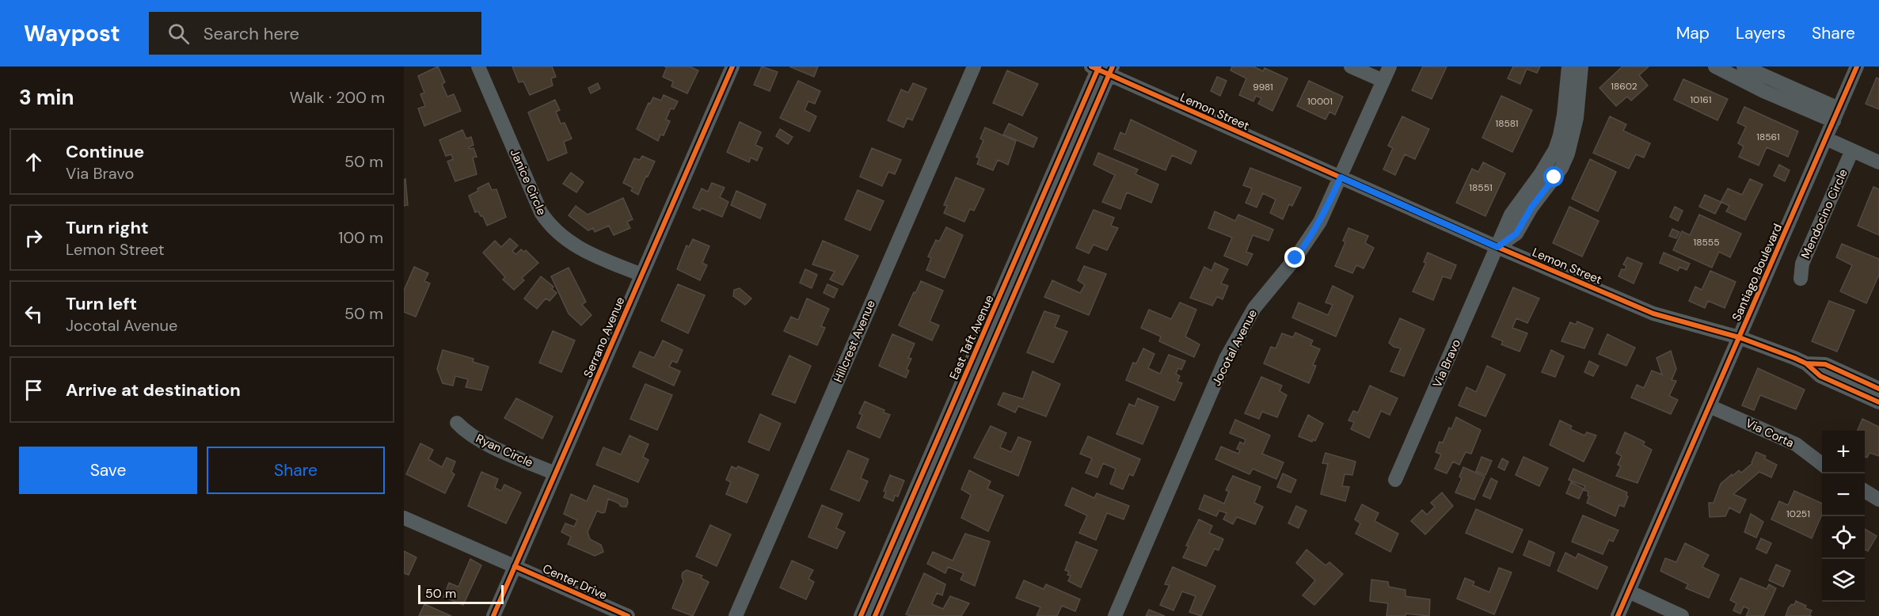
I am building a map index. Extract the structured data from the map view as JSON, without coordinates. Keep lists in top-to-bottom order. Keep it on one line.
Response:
{"streets":{"street":["Lemon Street","Janice Circle","Mendocino Circle","Santiago Boulevard","Serrano Avenue","East Taft Avenue","Hillcrest Avenue","Jocotal Avenue","Via Bravo","Via Corta","Ryan Circle","Center Drive"]},"crossings":[["Lemon Street","Santiago Boulevard"],["Lemon Street","East Taft Avenue"],["Lemon Street","Jocotal Avenue"],["Lemon Street","Via Bravo"],["Janice Circle","Serrano Avenue"],["Santiago Boulevard","Via Corta"],["Serrano Avenue","Ryan Circle"],["Serrano Avenue","Center Drive"]],"house_numbers":["18602","9981","10161","10001","18581","18561","18551","18555","10251"],"scale_bar":"50 m","page":{"header":"Waypost","search":"Search here","nav":["Map","Layers","Share"],"heading":["3 min","Walk · 200 m"],"list":[["Continue","Via Bravo","50 m"],["Turn right","Lemon Street","100 m"],["Turn left","Jocotal Avenue","50 m"],"Arrive at destination"],"map_buttons":["+","−"],"buttons":["Save","Share"],"scale":"50 m"}}
